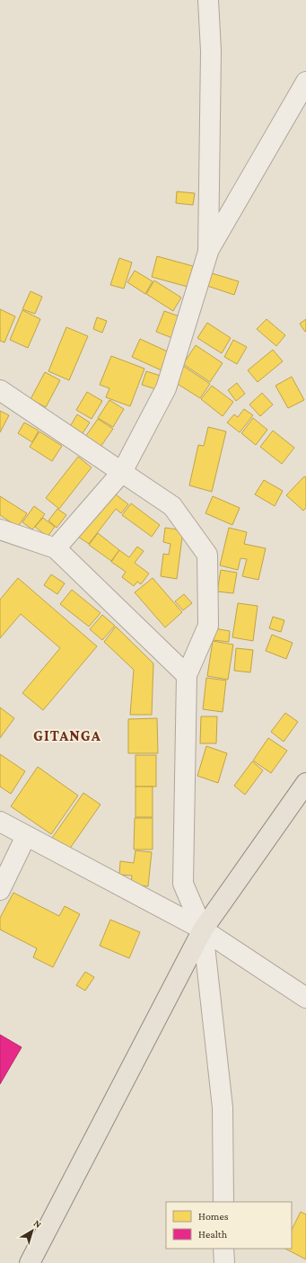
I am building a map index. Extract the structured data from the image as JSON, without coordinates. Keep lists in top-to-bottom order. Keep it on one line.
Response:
{"districts":["GITANGA"],"legend":["Homes","Health"],"north":"top right"}
